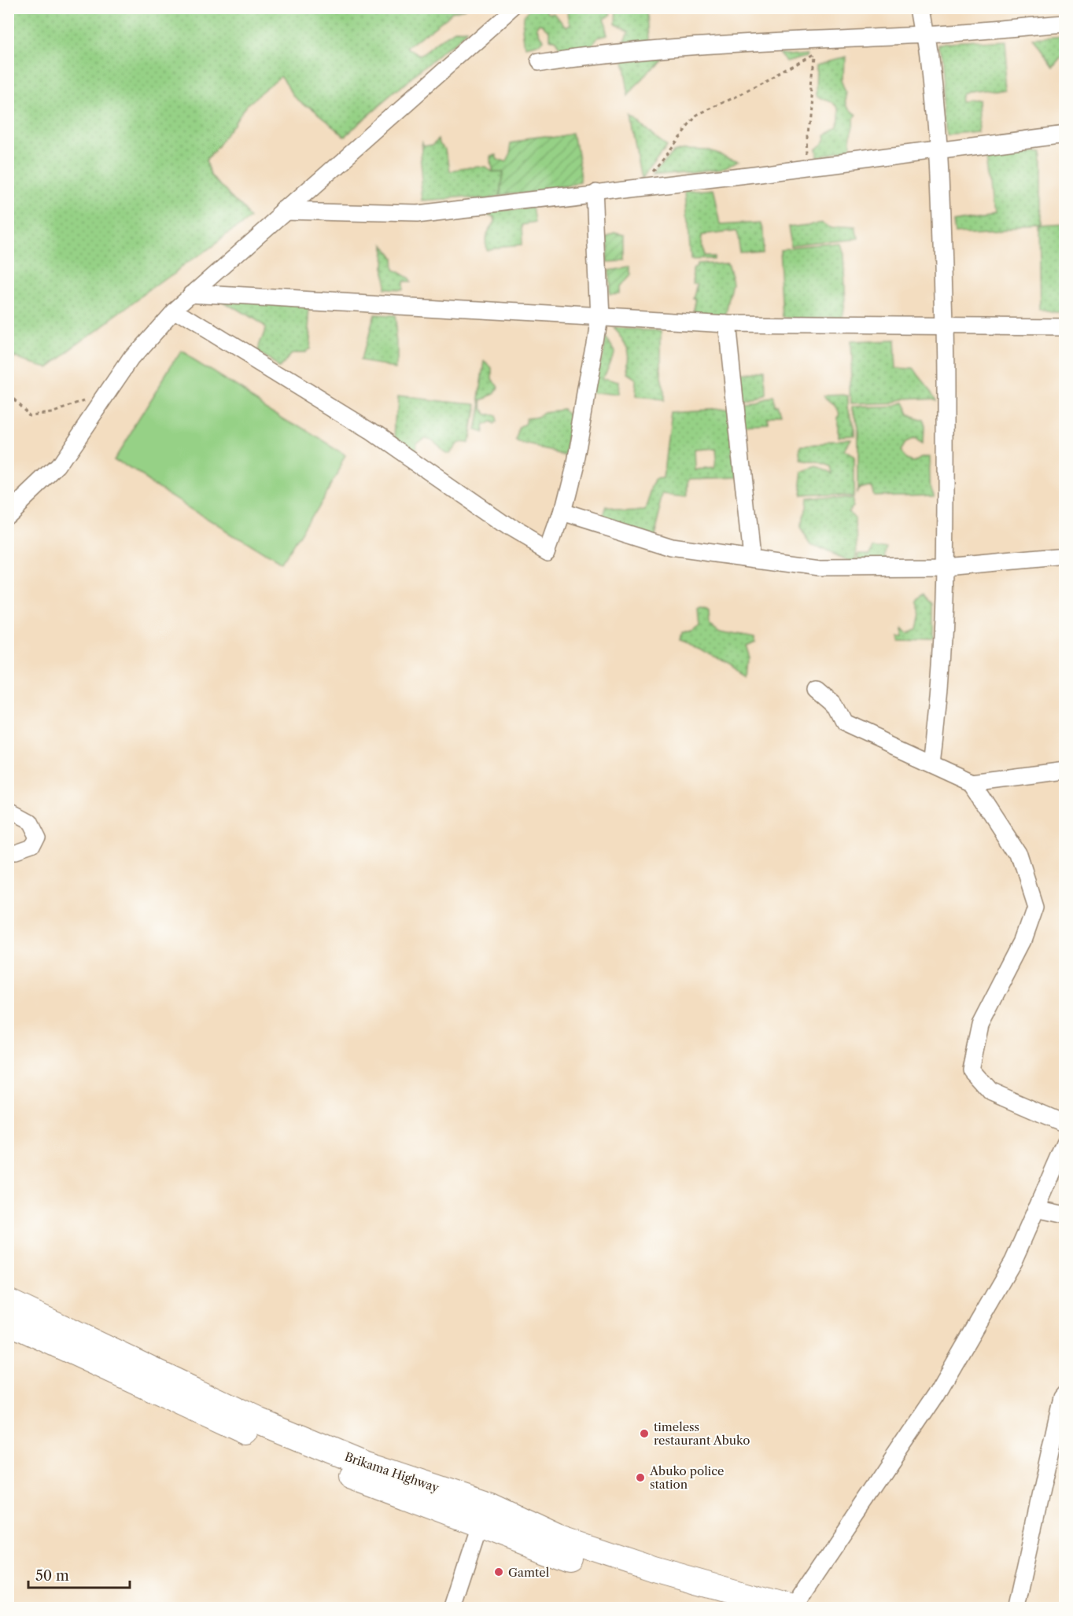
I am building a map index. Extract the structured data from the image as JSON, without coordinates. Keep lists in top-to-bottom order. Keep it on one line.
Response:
{"streets":{"highway":["Brikama Highway"]},"places":["timeless restaurant Abuko","Abuko police station","Gamtel"],"scale_bar":"50 m"}
